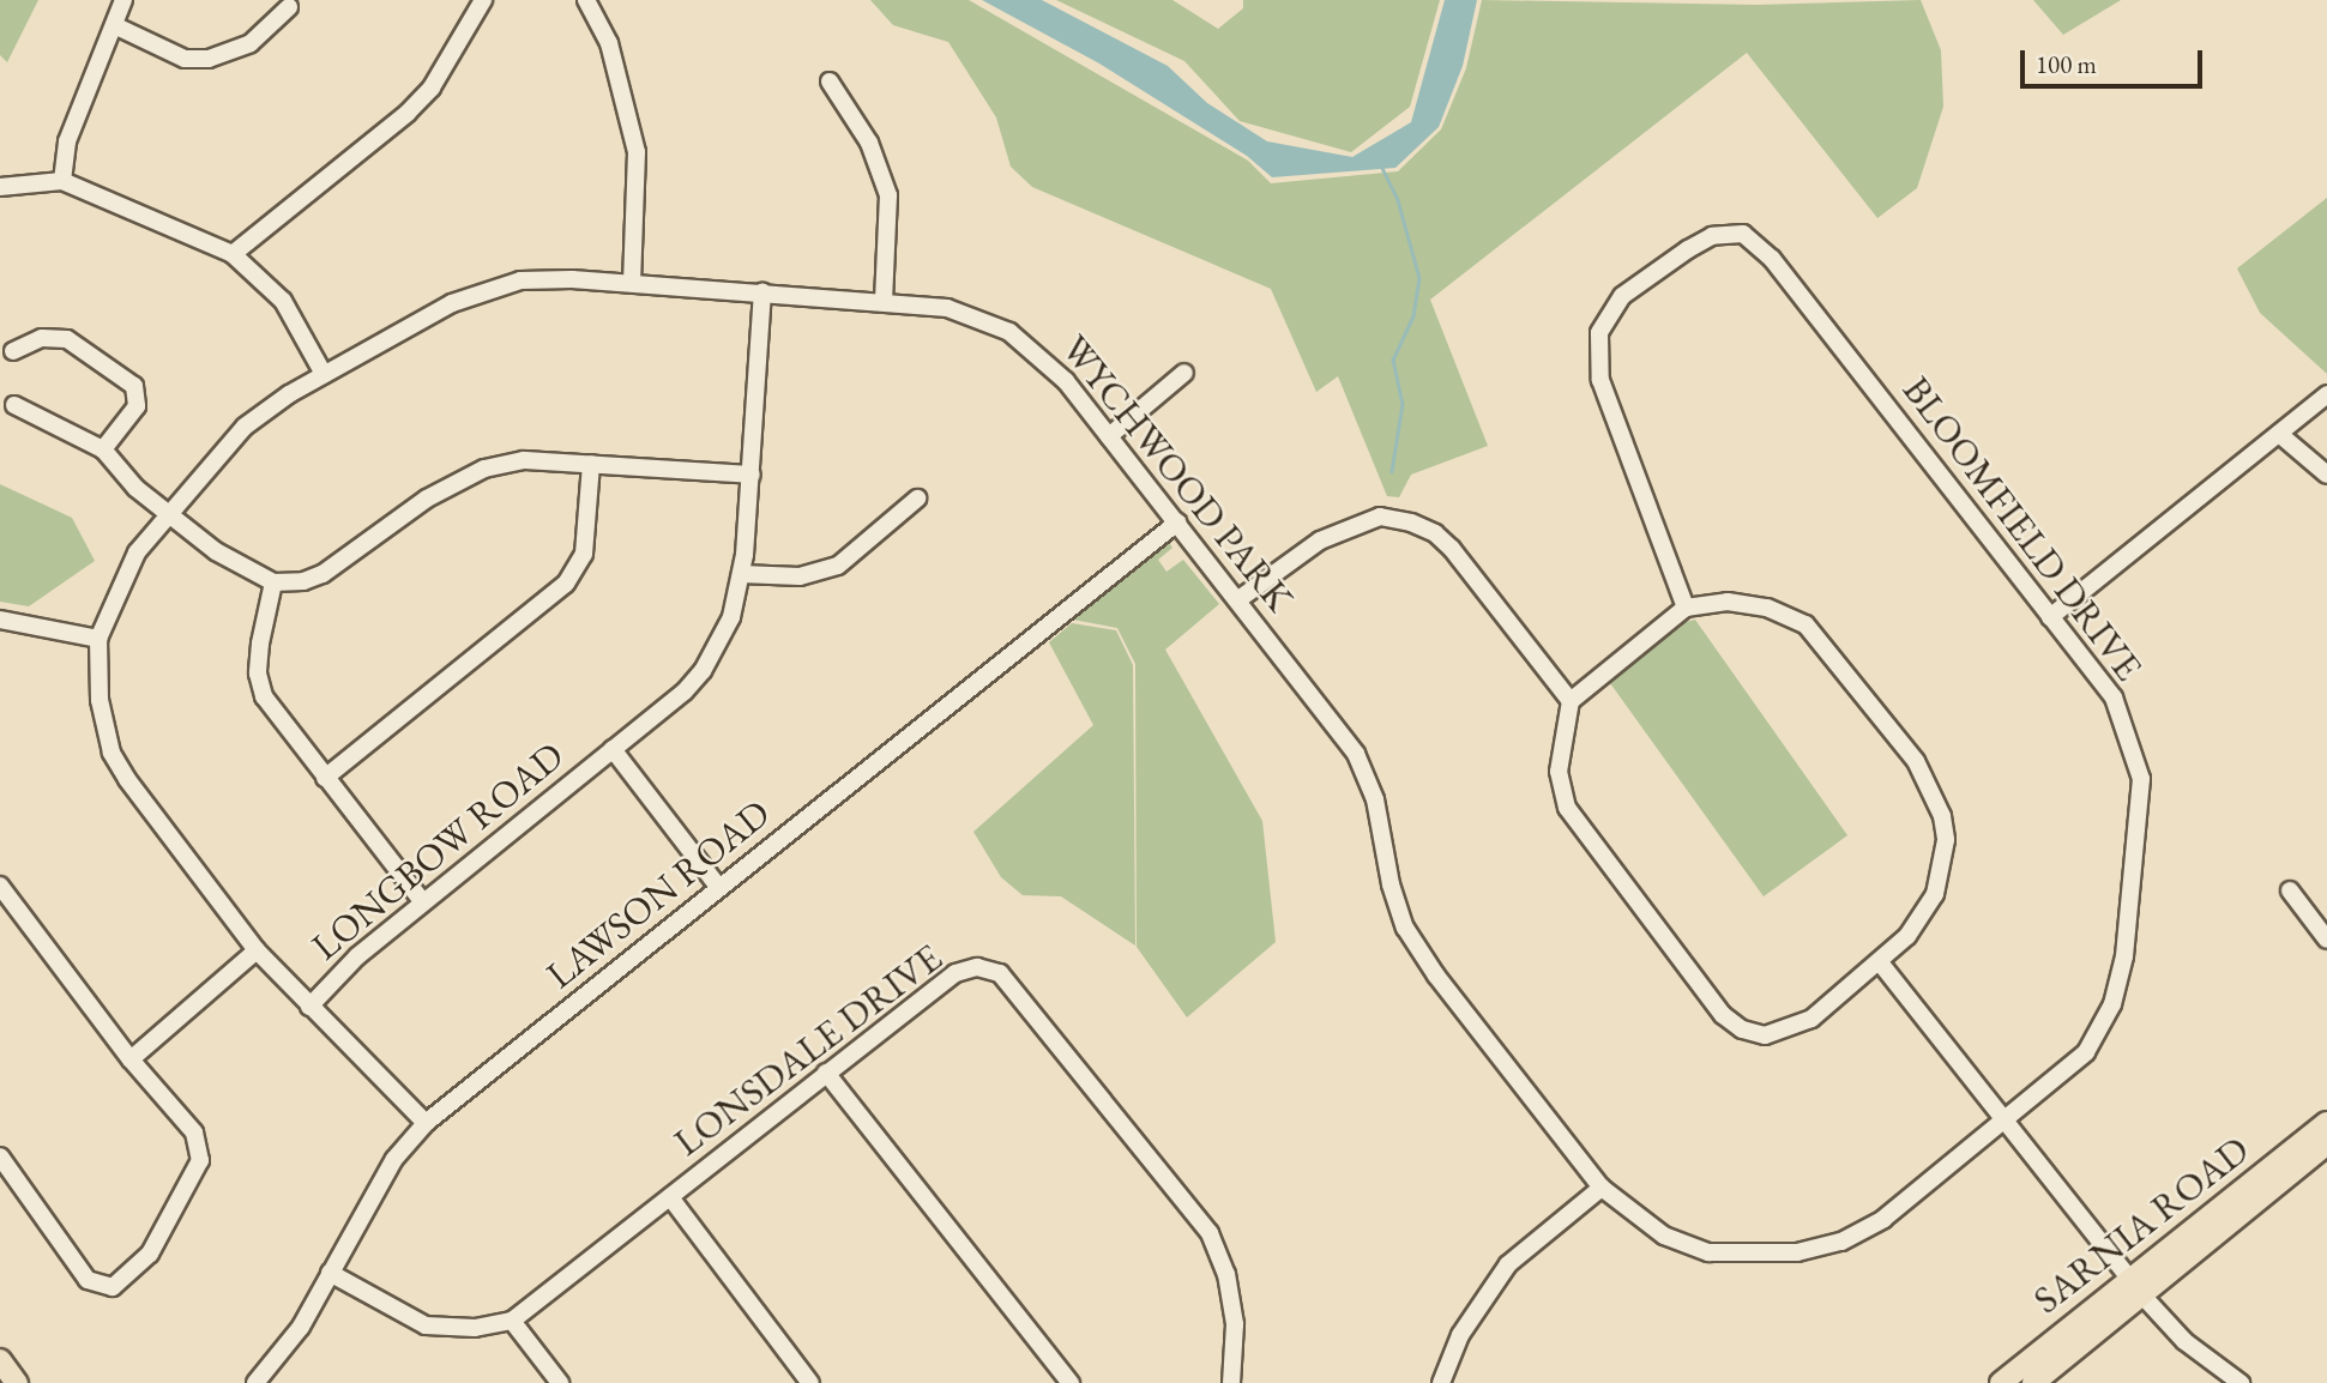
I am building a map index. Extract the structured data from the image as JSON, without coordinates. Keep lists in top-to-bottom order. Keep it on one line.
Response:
{"streets":{"main road":["SARNIA ROAD"],"street":["WYCHWOOD PARK","BLOOMFIELD DRIVE","LONGBOW ROAD","LAWSON ROAD","LONSDALE DRIVE"]},"crossings":[["WYCHWOOD PARK","BLOOMFIELD DRIVE"],["WYCHWOOD PARK","LONGBOW ROAD"],["WYCHWOOD PARK","LAWSON ROAD"],["LONGBOW ROAD","LAWSON ROAD"],["LAWSON ROAD","LONSDALE DRIVE"]],"scale_bar":"100 m"}
